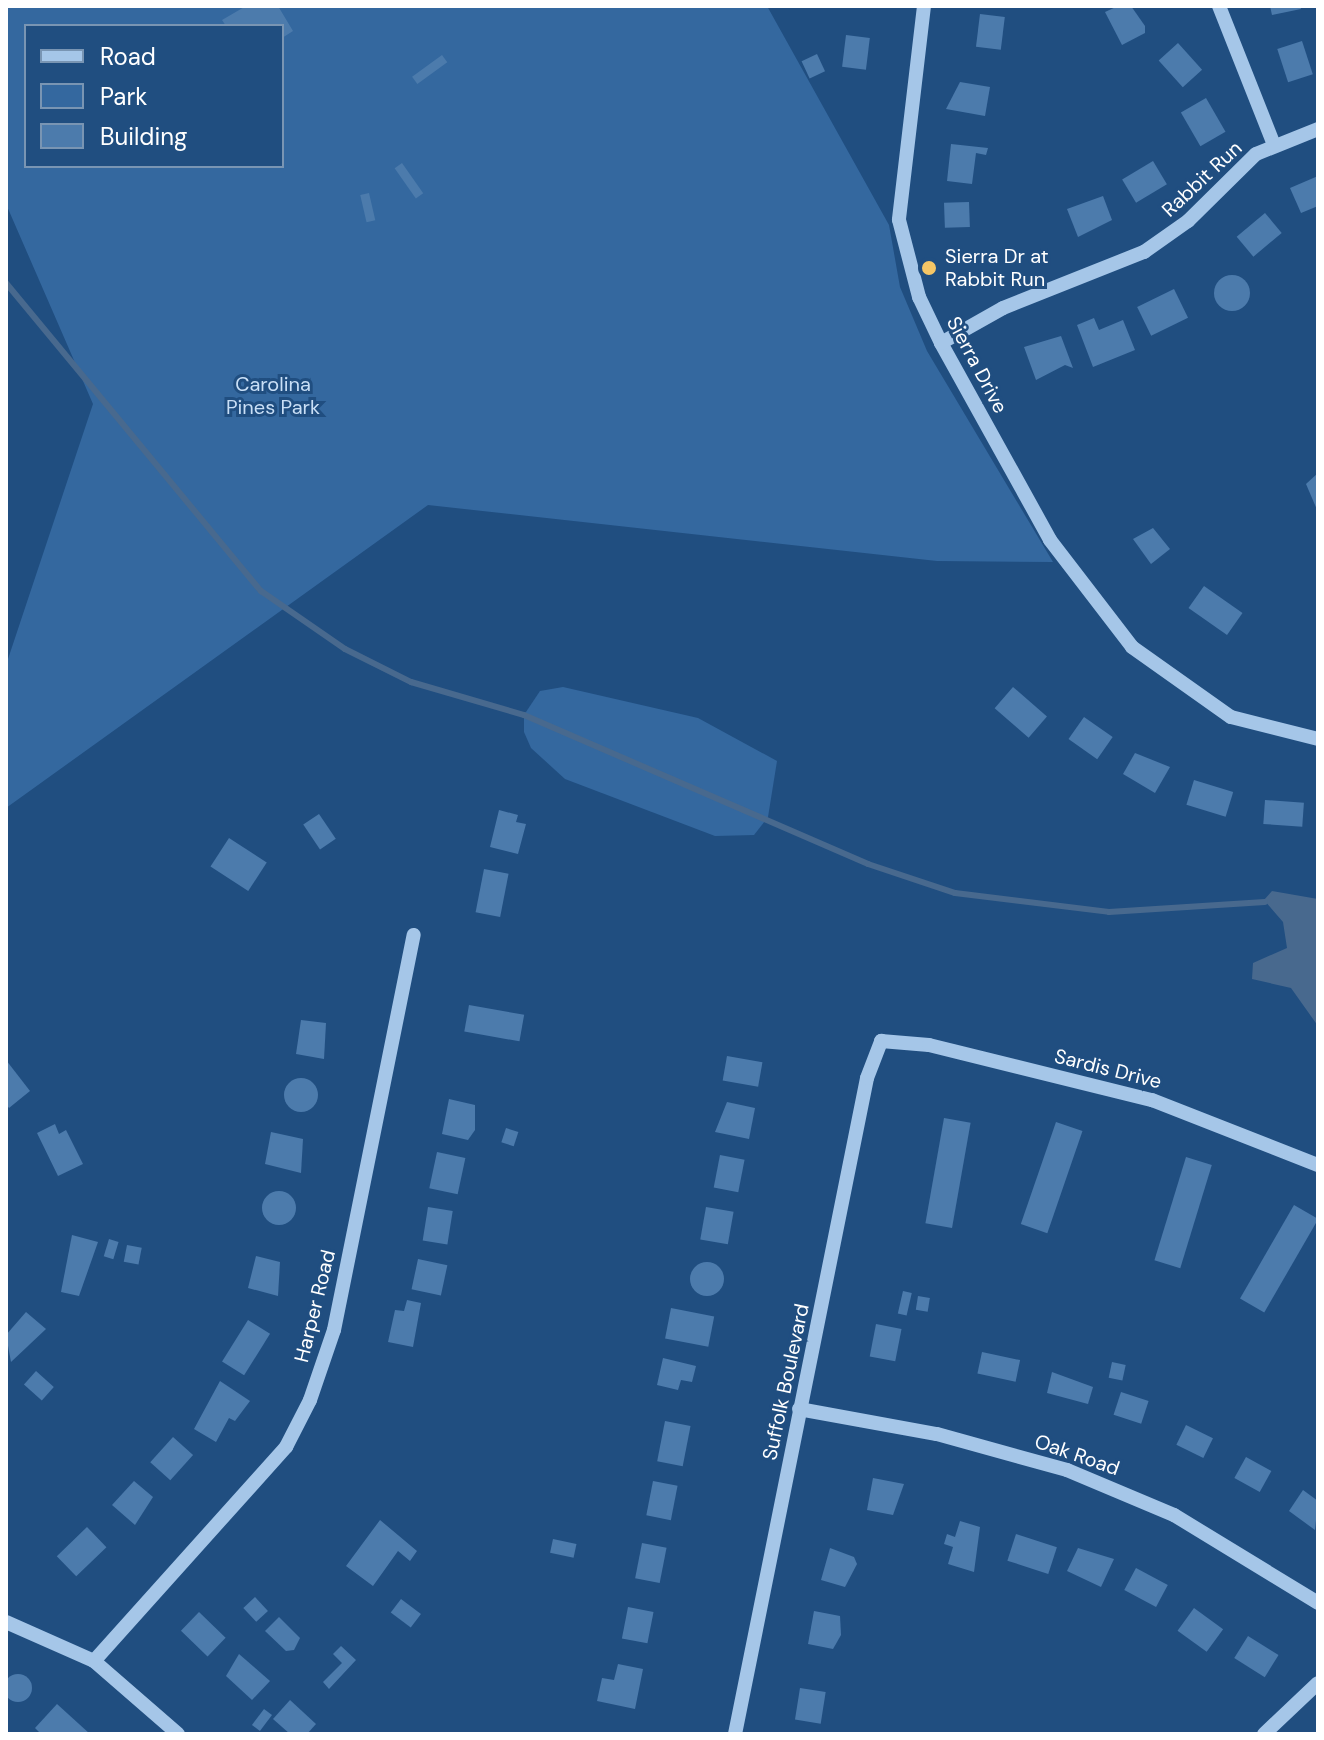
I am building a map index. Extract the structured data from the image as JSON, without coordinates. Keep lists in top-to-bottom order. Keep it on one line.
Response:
{"streets":{"street":["Rabbit Run","Sierra Drive","Sardis Drive","Harper Road","Suffolk Boulevard","Oak Road"]},"crossings":[["Rabbit Run","Sierra Drive"],["Sardis Drive","Suffolk Boulevard"],["Suffolk Boulevard","Oak Road"]],"parks":["Carolina Pines Park"],"places":["Sierra Dr at Rabbit Run"],"legend":["Road","Park","Building"]}
